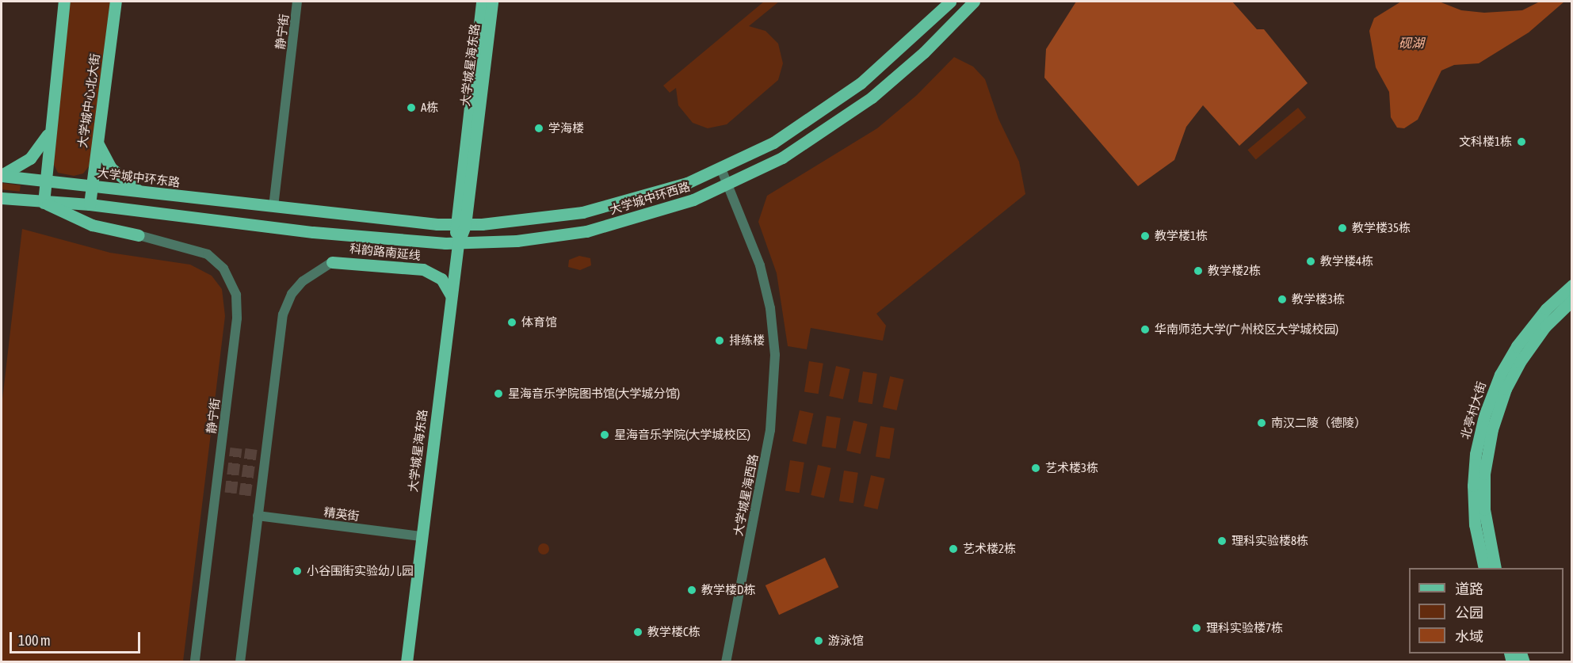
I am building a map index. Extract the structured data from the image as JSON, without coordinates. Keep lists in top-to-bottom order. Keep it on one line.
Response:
{"streets":{"main road":["大学城星海东路","大学城中心北大街","大学城中环东路","大学城中环西路","科韵路南延线","北亭村大街"],"street":["静宁街","大学城星海西路","精英街"]},"crossings":[["静宁街","大学城中环东路"],["静宁街","大学城中环西路"],["大学城星海东路","大学城中环西路"],["大学城星海东路","科韵路南延线"],["大学城星海东路","精英街"],["大学城中心北大街","大学城中环东路"],["大学城中心北大街","大学城中环西路"],["大学城中环东路","大学城中环西路"],["大学城中环西路","大学城星海西路"]],"water":["砚湖"],"places":["A栋","学海楼","文科楼1栋","教学楼35栋","教学楼1栋","教学楼4栋","教学楼2栋","教学楼3栋","体育馆","华南师范大学(广州校区大学城校园)","排练楼","星海音乐学院图书馆(大学城分馆)","南汉二陵（德陵）","星海音乐学院(大学城校区)","艺术楼3栋","理科实验楼8栋","艺术楼2栋","小谷围街实验幼儿园","教学楼D栋","理科实验楼7栋","教学楼C栋","游泳馆"],"legend":["道路","公园","水域"],"scale_bar":"100 m"}
